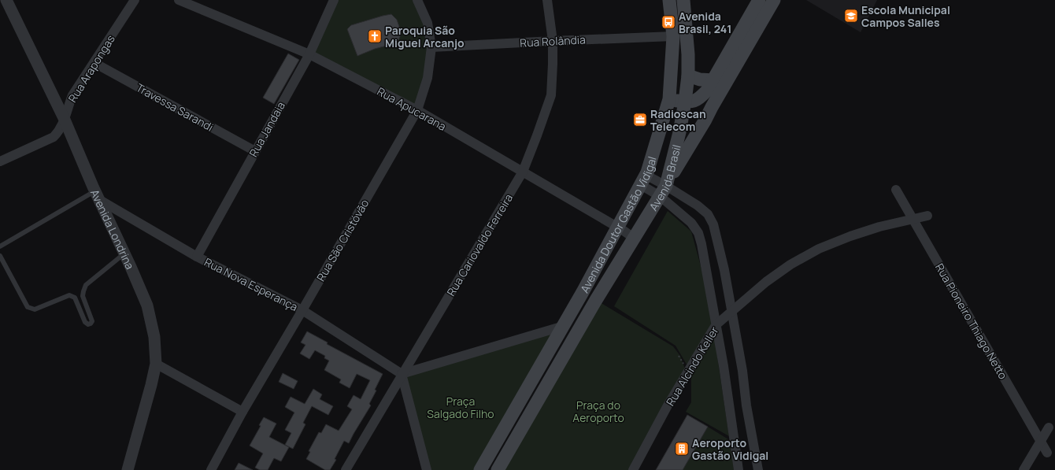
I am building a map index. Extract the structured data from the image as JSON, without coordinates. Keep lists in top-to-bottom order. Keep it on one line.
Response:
{"streets":{"main road":["Avenida Brasil","Avenida Doutor Gastão Vidigal"],"street":["Rua Rolândia","Rua Arapongas","Travessa Sarandi","Rua Apucarana","Rua Jandaia","Avenida Londrina","Rua São Cristóvão","Rua Cariovaldo Ferreira","Rua Nova Esperança","Rua Pioneiro Thiago Netto","Rua Alcindo Keller"]},"crossings":[["Rua Rolândia","Rua São Cristóvão"],["Rua Rolândia","Rua Cariovaldo Ferreira"],["Rua Arapongas","Travessa Sarandi"],["Rua Arapongas","Avenida Londrina"],["Travessa Sarandi","Rua Jandaia"],["Rua Apucarana","Rua Jandaia"],["Rua Apucarana","Avenida Brasil"],["Rua Apucarana","Avenida Doutor Gastão Vidigal"],["Rua Apucarana","Rua São Cristóvão"],["Rua Apucarana","Rua Cariovaldo Ferreira"],["Rua Jandaia","Rua Nova Esperança"],["Avenida Brasil","Avenida Doutor Gastão Vidigal"],["Avenida Londrina","Rua Nova Esperança"],["Rua São Cristóvão","Rua Nova Esperança"],["Rua Cariovaldo Ferreira","Rua Nova Esperança"],["Rua Pioneiro Thiago Netto","Rua Alcindo Keller"]],"parks":["Praça Salgado Filho","Praça do Aeroporto"],"places":{"school or university":["Escola Municipal Campos Salles"],"bus stop":["Avenida Brasil, 241"],"church":["Paroquia São Miguel Arcanjo"],"office":["Radioscan Telecom"],"building":["Aeroporto Gastão Vidigal"]}}
